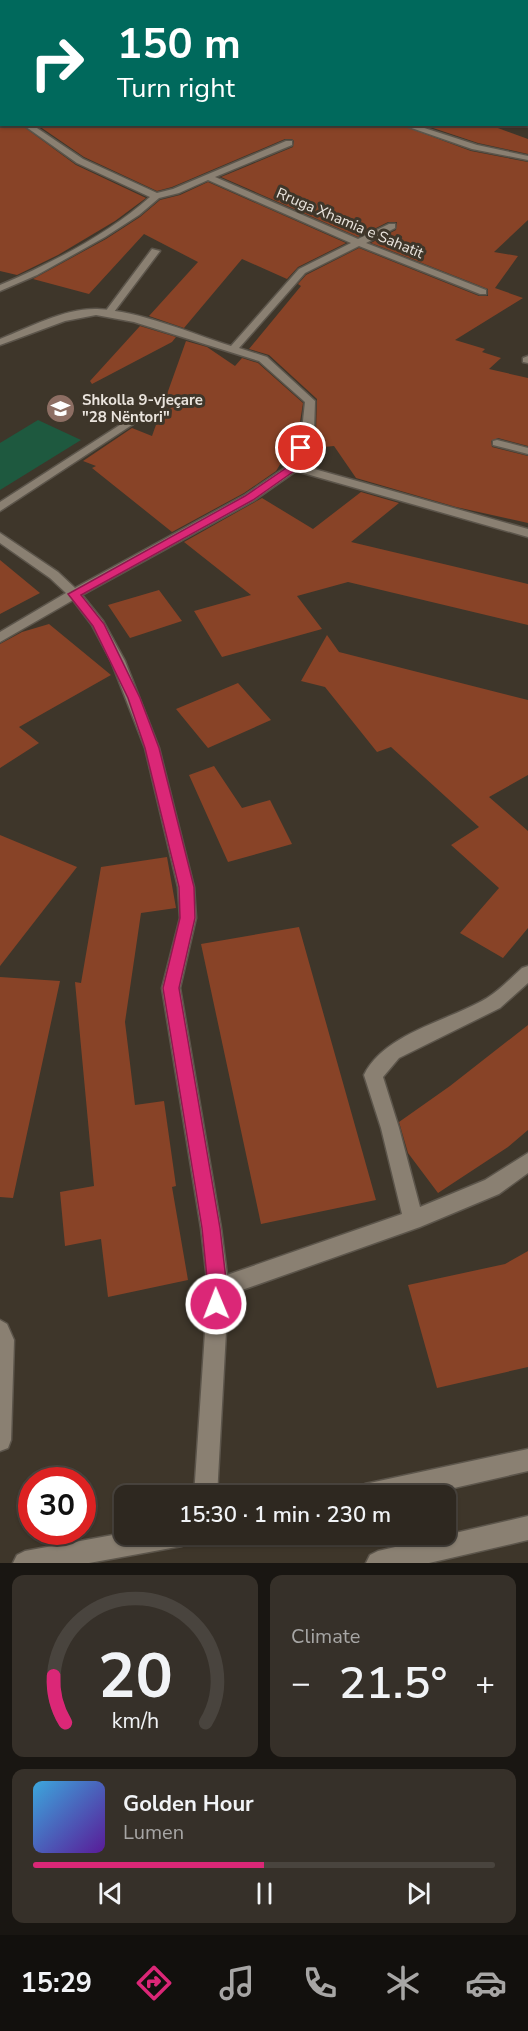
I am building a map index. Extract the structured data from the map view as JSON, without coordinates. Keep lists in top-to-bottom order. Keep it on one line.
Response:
{"streets":{"street":["Rruga Xhamia e Sahatit"]},"places":{"school or university":["Shkolla 9-vjeçare \"28 Nëntori\""]},"page":{"turn":["150 m","Turn right"],"limit":"30","trip":"15:30 · 1 min · 230 m","tile":"Climate","heat":["−","21.5°","+"],"song":["Golden Hour","Lumen"],"tabs":"15:29","gauge":["20","km/h"]}}
